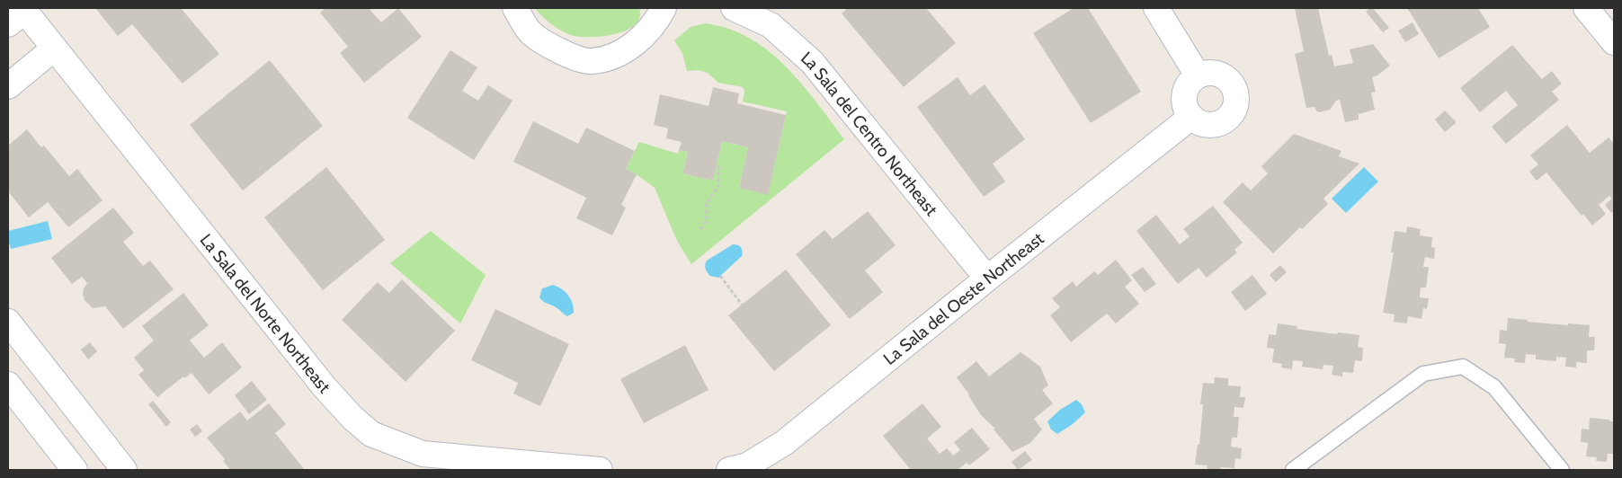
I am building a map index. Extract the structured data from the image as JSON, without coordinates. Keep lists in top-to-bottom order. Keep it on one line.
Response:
{"streets":{"street":["La Sala del Centro Northeast","La Sala del Oeste Northeast","La Sala del Norte Northeast"]},"crossings":[["La Sala del Centro Northeast","La Sala del Oeste Northeast"]]}
